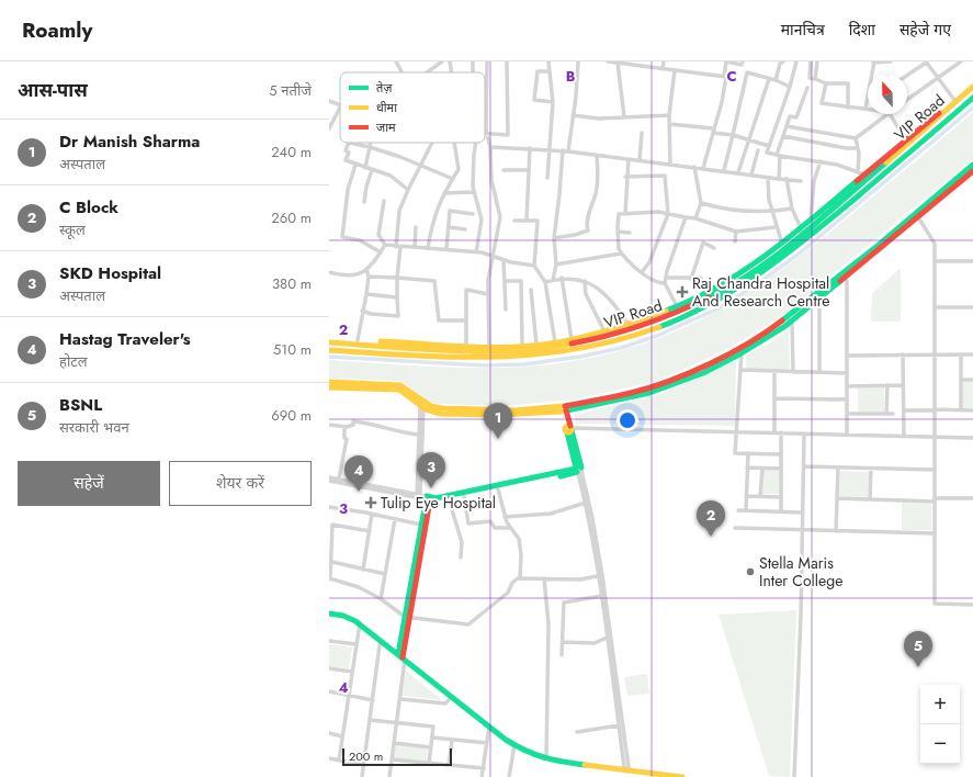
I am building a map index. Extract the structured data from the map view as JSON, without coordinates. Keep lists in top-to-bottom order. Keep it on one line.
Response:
{"streets":{"street":["VIP Road"]},"places":{"health":["Raj Chandra Hospital And Research Centre","Tulip Eye Hospital"],"other":["Stella Maris Inter College"]},"legend":["तेज़","धीमा","जाम"],"scale_bar":"200 m","north":"top","page":{"header":"Roamly","nav":["मानचित्र","दिशा","सहेजे गए"],"heading":["आस-पास","5 नतीजे"],"list":[{"mark":"1","name":"Dr Manish Sharma","note":"अस्पताल","value":"240 m"},{"mark":"2","name":"C Block","note":"स्कूल","value":"260 m"},{"mark":"3","name":"SKD Hospital","note":"अस्पताल","value":"380 m"},{"mark":"4","name":"Hastag Traveler's","note":"होटल","value":"510 m"},{"mark":"5","name":"BSNL","note":"सरकारी भवन","value":"690 m"}],"pins":["1","3","4","2","5"],"buttons":["सहेजें","शेयर करें"],"map_buttons":["+","−"],"scale":"200 m"},"grid":{"columns":["B","C"],"rows":["2","3","4"]}}
